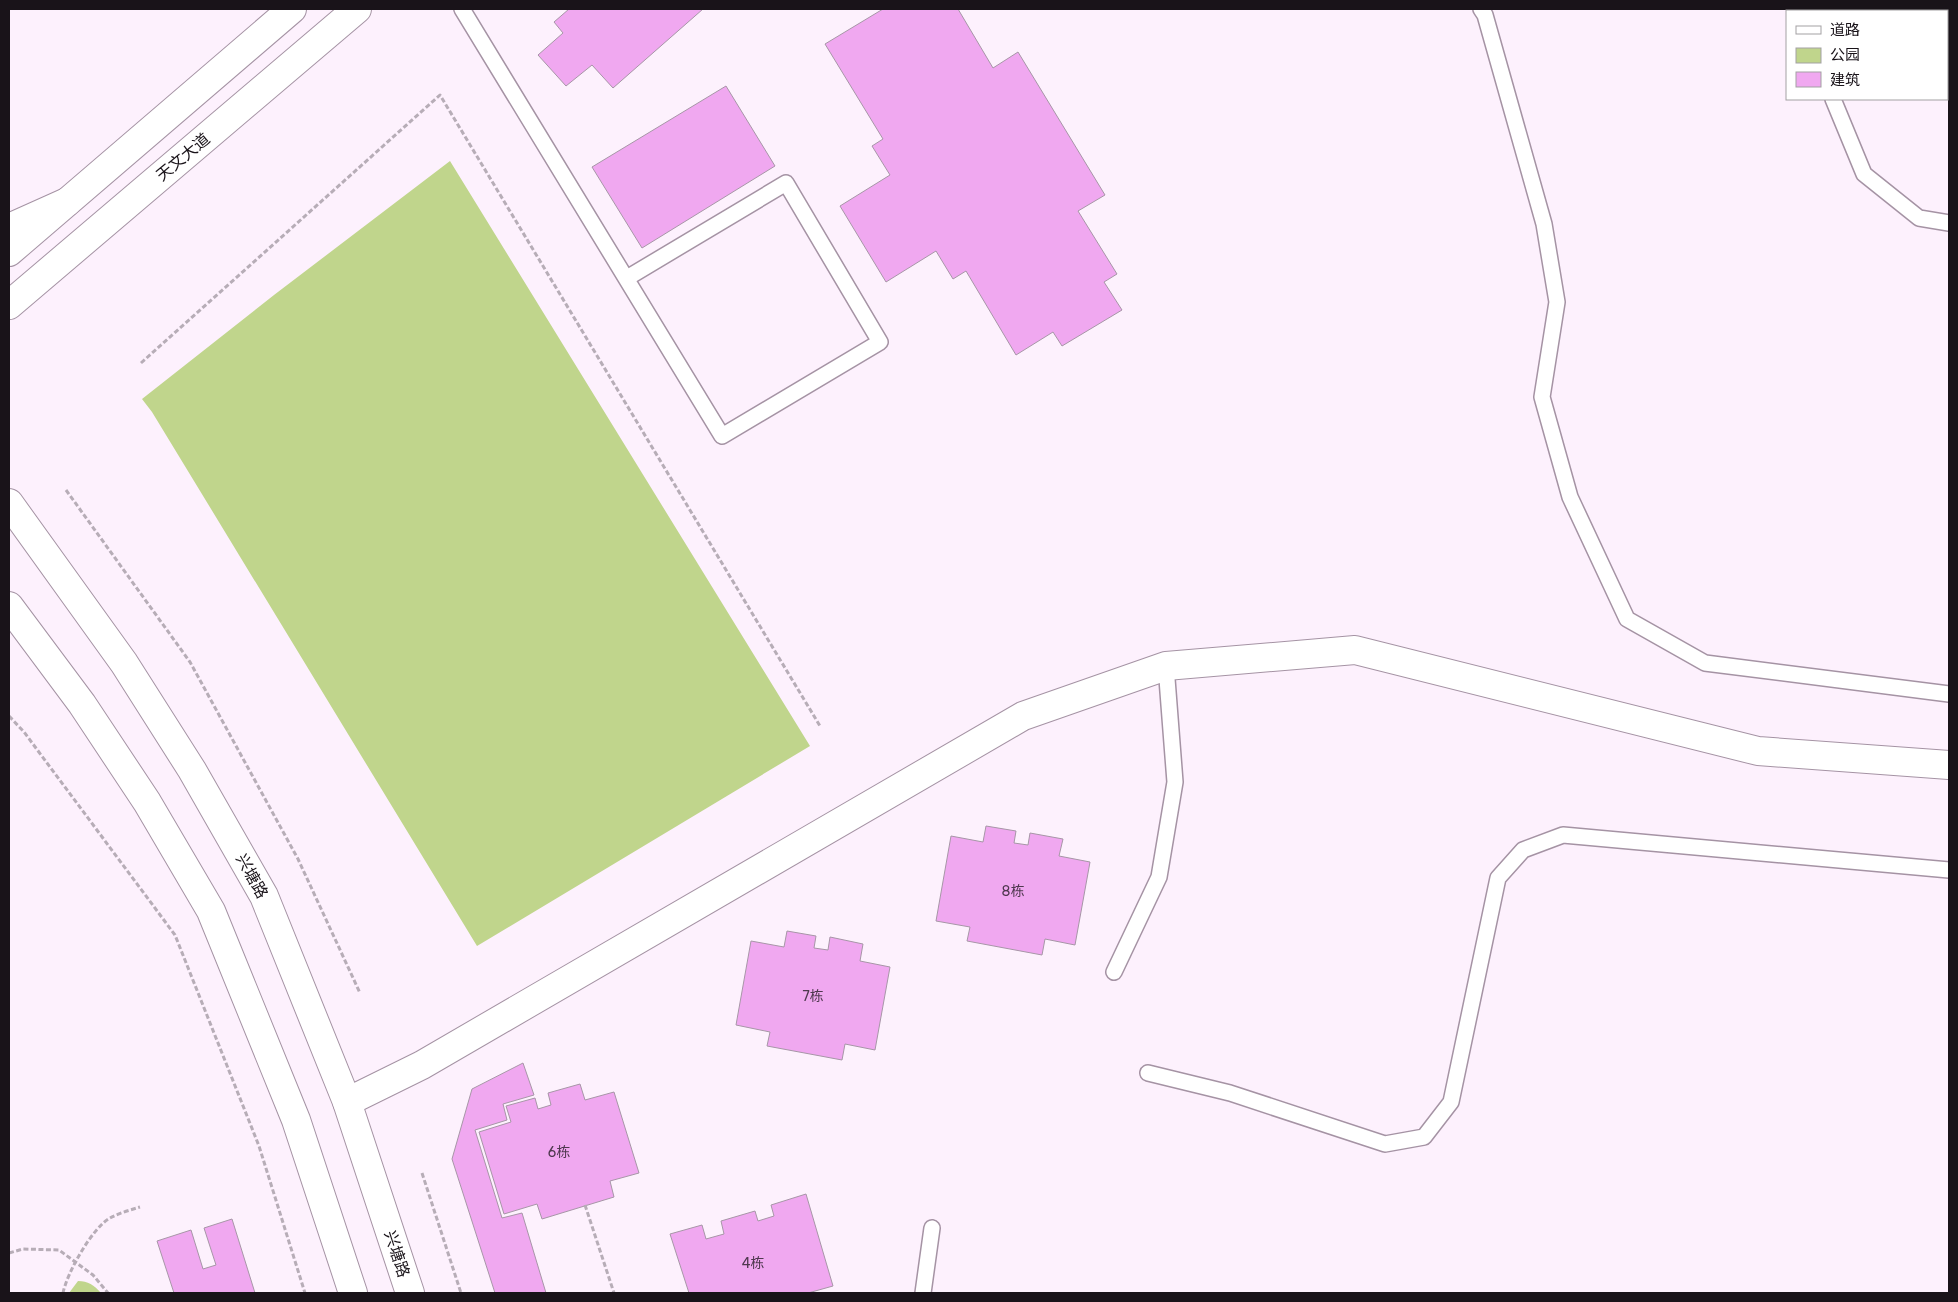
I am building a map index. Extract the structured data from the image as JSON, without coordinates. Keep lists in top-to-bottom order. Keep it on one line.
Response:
{"streets":{"main road":["天文大道","兴塘路"]},"house_numbers":["8栋","7栋","6栋","4栋"],"legend":["道路","公园","建筑"]}
